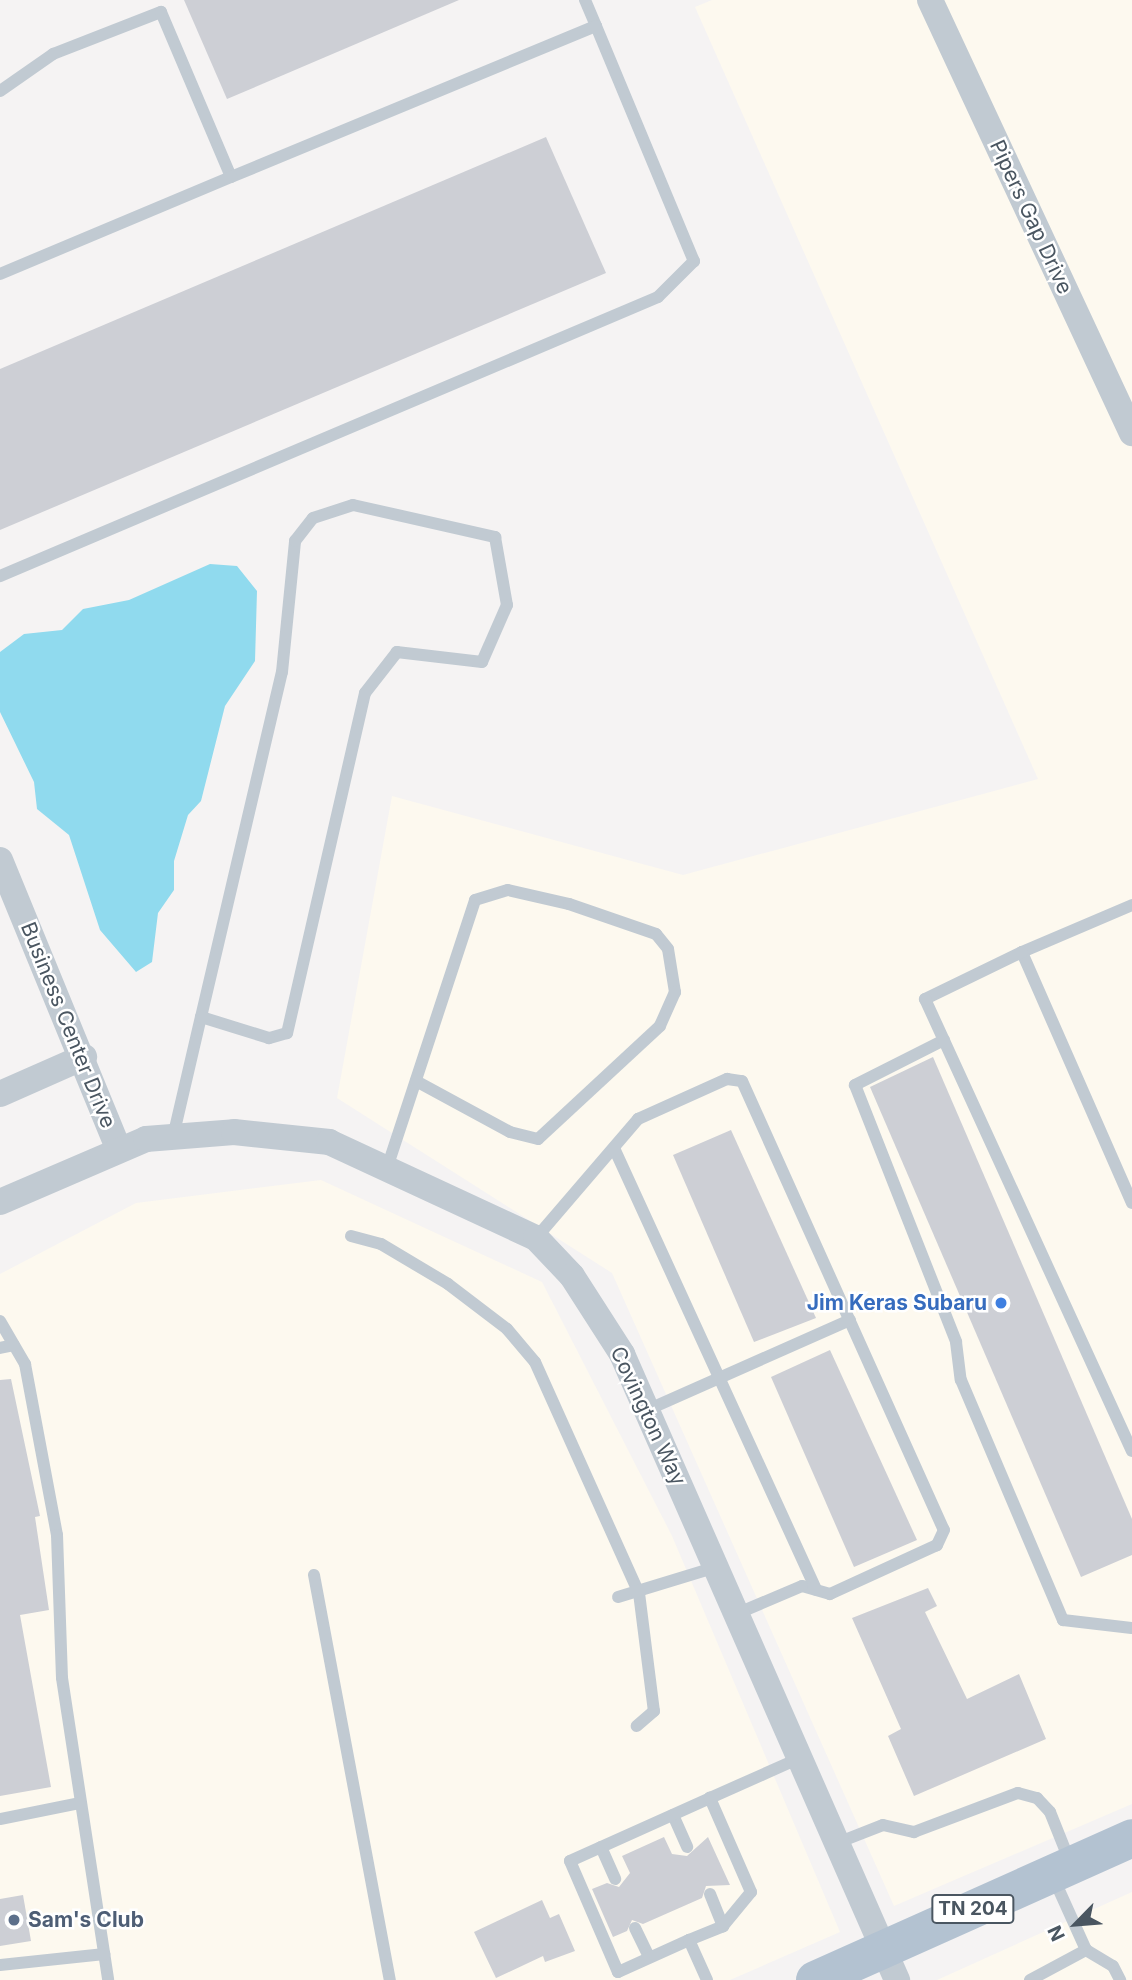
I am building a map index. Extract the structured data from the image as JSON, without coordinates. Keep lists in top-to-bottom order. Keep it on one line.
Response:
{"streets":{"main road":["TN 204"],"street":["Pipers Gap Drive","Business Center Drive","Covington Way"]},"crossings":[["Business Center Drive","Covington Way"],["Covington Way","TN 204"]],"places":["Jim Keras Subaru","Sam's Club"],"north":"bottom left"}
